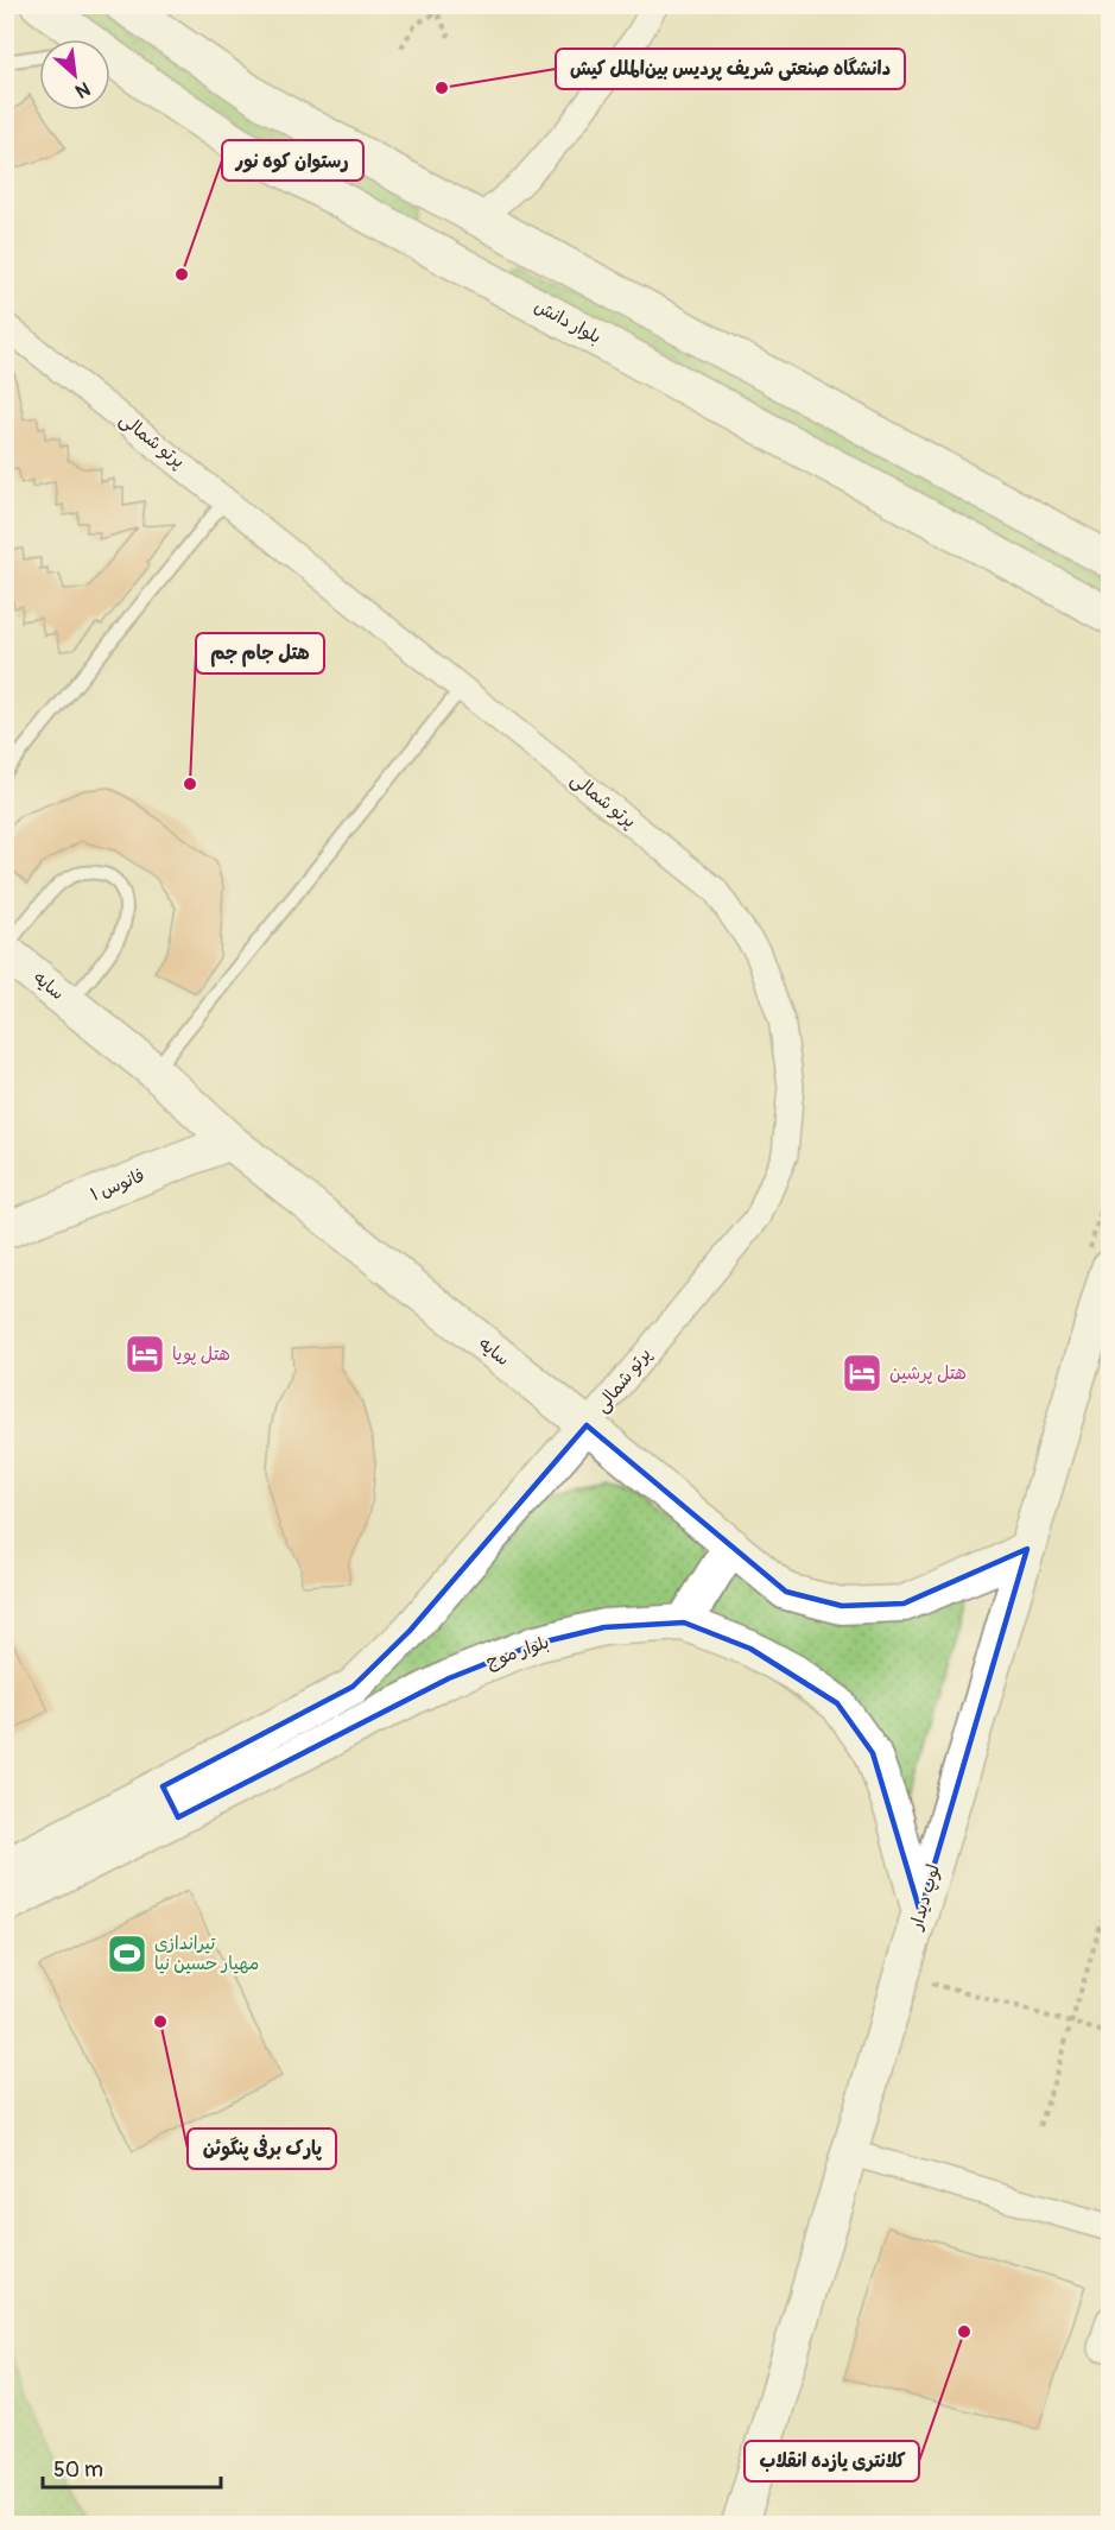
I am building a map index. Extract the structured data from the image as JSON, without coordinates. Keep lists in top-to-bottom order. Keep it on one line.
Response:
{"streets":{"street":["بلوار دانش","پرتو شمالی","سایه","فانوس ۱","بلوار موج","لوپ دیدار"]},"crossings":[["پرتو شمالی","سایه"],["پرتو شمالی","بلوار موج"],["سایه","فانوس ۱"],["سایه","بلوار موج"],["سایه","لوپ دیدار"],["بلوار موج","لوپ دیدار"]],"places":{"other":["دانشگاه صنعتی شریف پردیس بین‌الملل کیش","رستوان کوه نور","هتل جام جم","پارک برفی پنگوئن","کلانتری یازده انقلاب"],"hotel":["هتل پویا","هتل پرشین"],"sports":["تیراندازی مهیار حسین نیا"]},"scale_bar":"50 m","north":"bottom right"}
